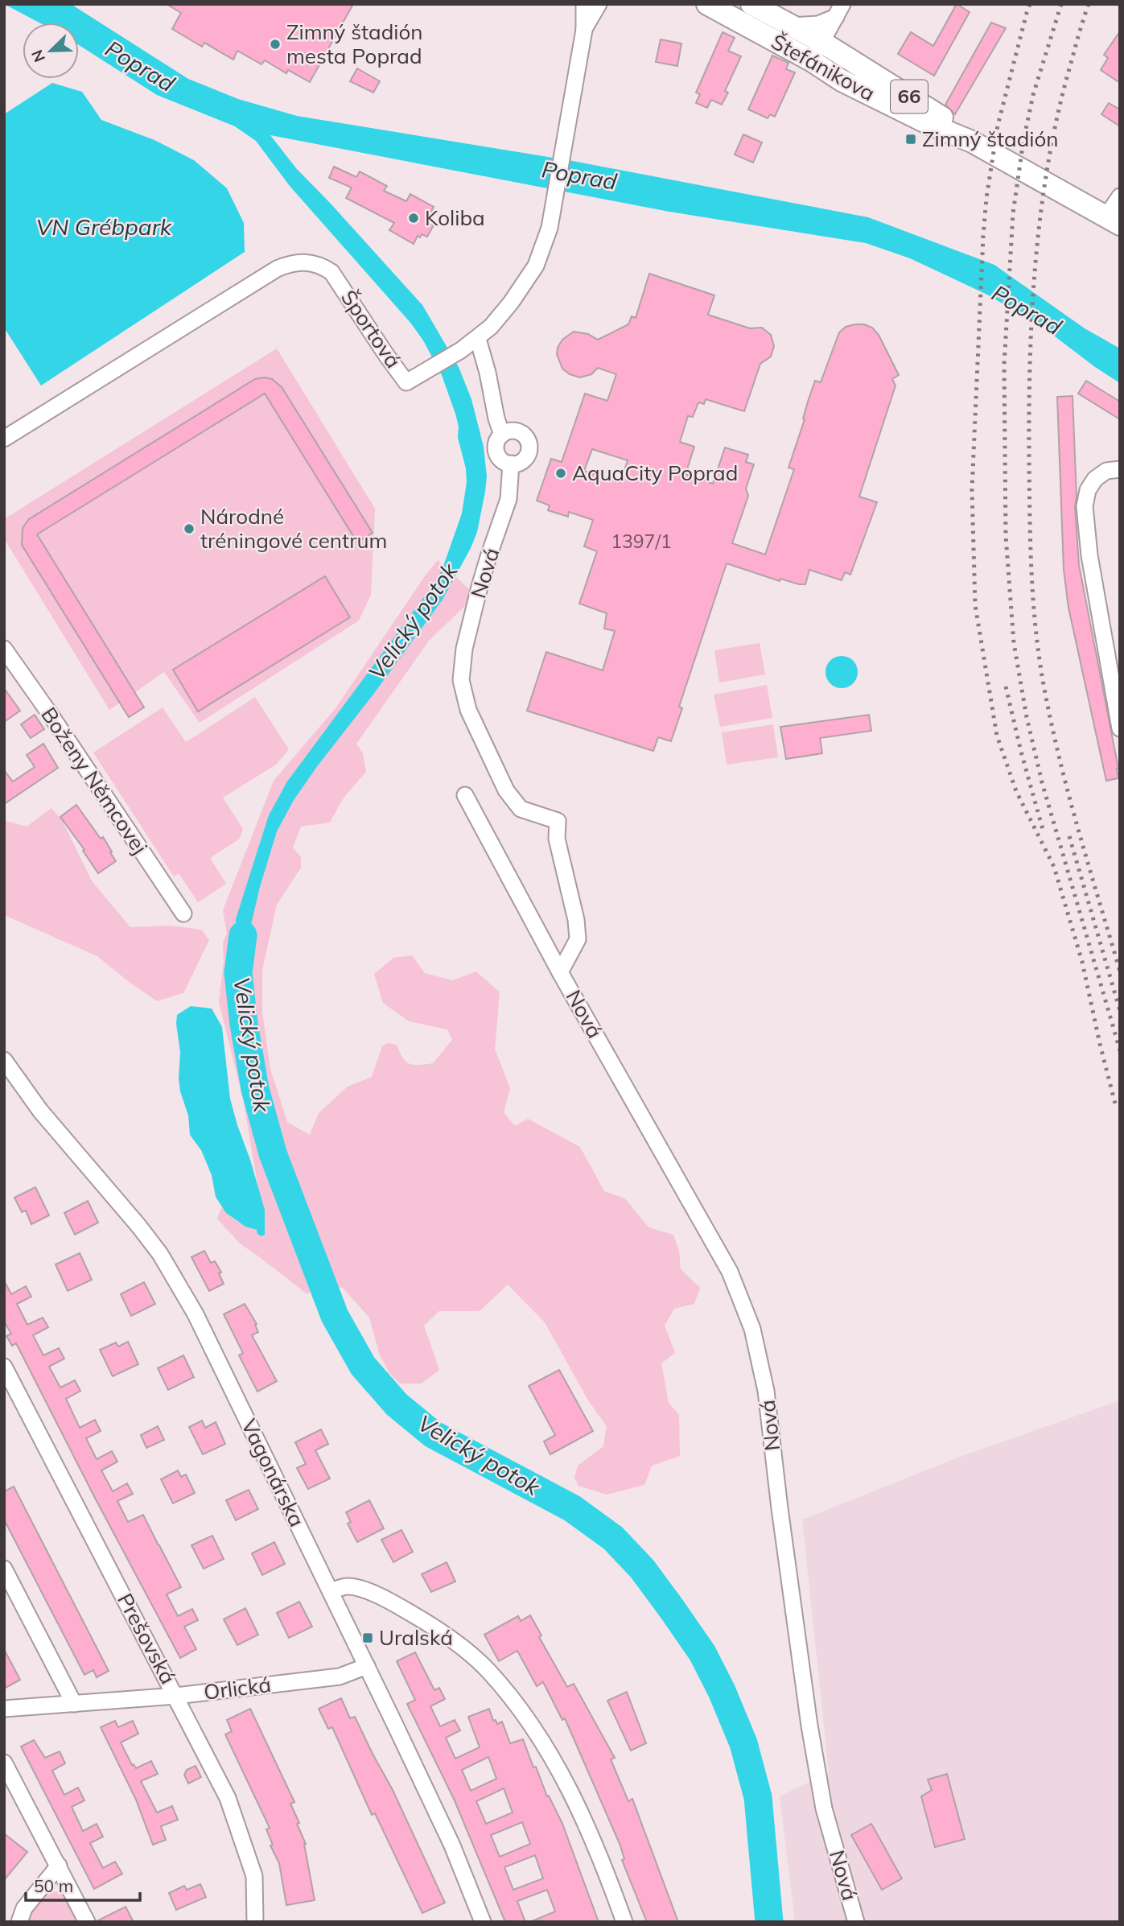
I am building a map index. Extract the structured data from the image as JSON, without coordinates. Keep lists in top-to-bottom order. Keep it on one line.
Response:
{"streets":{"main road":["Štefánikova","66"],"street":["Športová","Nová","Boženy Němcovej","Vagonárska","Prešovská","Orlická"]},"crossings":[["Vagonárska","Orlická"],["Prešovská","Orlická"]],"water":["Poprad","VN Grébpark","Velický potok"],"places":{"other":["Zimný štadión mesta Poprad","Koliba","AquaCity Poprad","Národné tréningové centrum"],"transit":["Zimný štadión","Uralská"]},"house_numbers":["1397/1"],"scale_bar":"50 m","north":"bottom left"}
